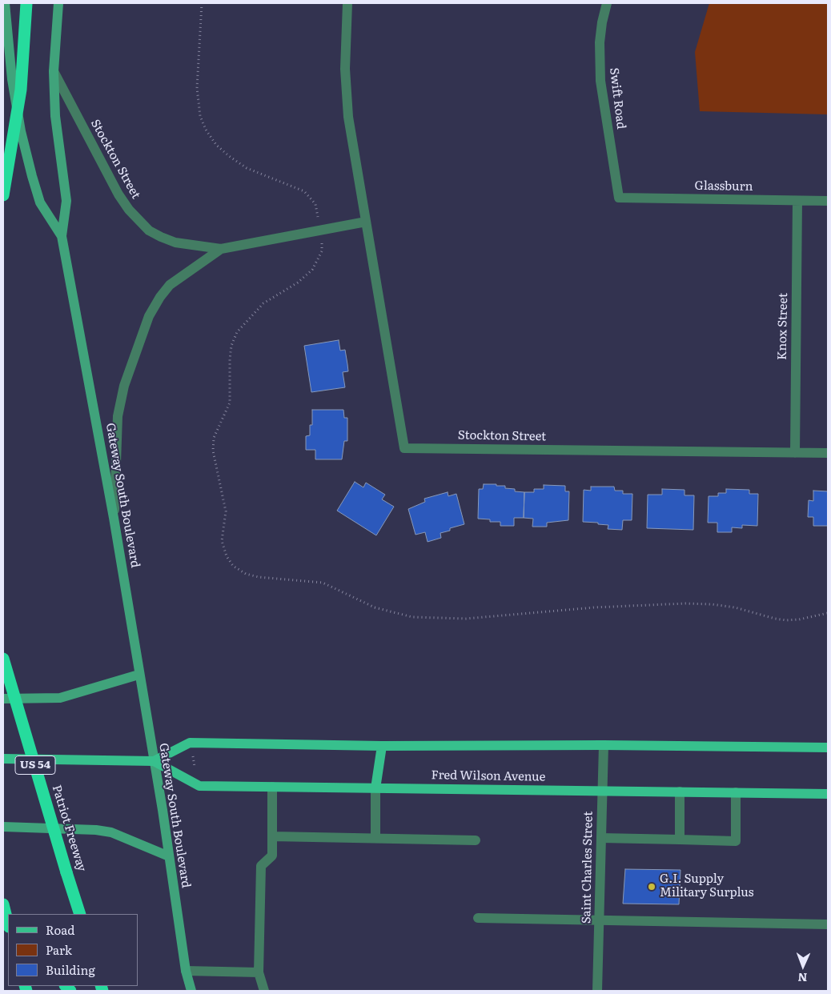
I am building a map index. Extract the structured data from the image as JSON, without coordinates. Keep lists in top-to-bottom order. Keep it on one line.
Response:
{"streets":{"highway":["US 54","Patriot Freeway"],"main road":["Gateway South Boulevard","Fred Wilson Avenue"],"street":["Swift Road","Stockton Street","Glassburn","Knox Street","Saint Charles Street"]},"crossings":[["Swift Road","Glassburn"],["Stockton Street","Knox Street"],["Stockton Street","Gateway South Boulevard"],["Glassburn","Knox Street"],["Gateway South Boulevard","Fred Wilson Avenue"],["Fred Wilson Avenue","Saint Charles Street"]],"places":["G.I. Supply Military Surplus"],"legend":["Road","Park","Building"],"north":"bottom"}
